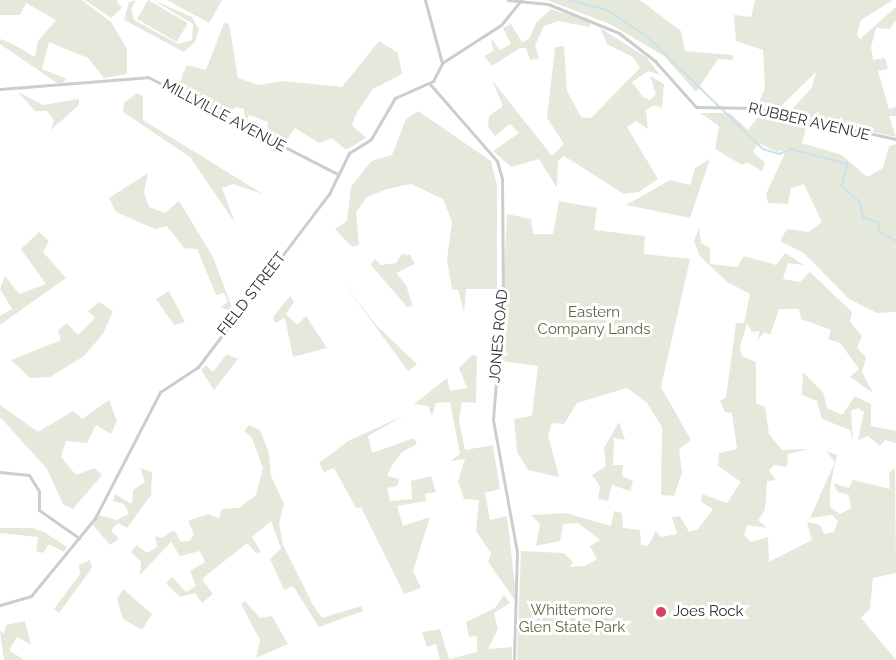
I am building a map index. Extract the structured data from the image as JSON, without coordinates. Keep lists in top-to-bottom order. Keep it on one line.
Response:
{"streets":{"street":["MILLVILLE AVENUE","RUBBER AVENUE","FIELD STREET","JONES ROAD"]},"crossings":[["MILLVILLE AVENUE","FIELD STREET"],["FIELD STREET","JONES ROAD"]],"parks":["Eastern Company Lands","Whittemore Glen State Park"],"places":["Joes Rock"]}
